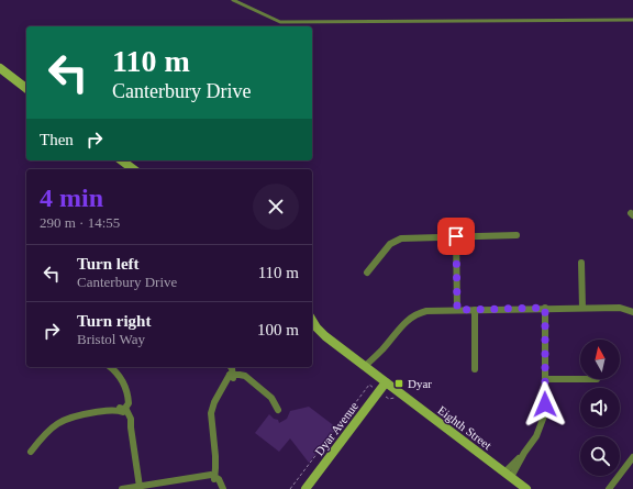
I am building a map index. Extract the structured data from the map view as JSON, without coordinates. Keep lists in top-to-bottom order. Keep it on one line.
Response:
{"streets":{"street":["Eighth Street","Dyar Avenue"]},"crossings":[["Eighth Street","Dyar Avenue"]],"places":{"transit":["Dyar"]},"north":"top","page":{"turn":["110 m","Canterbury Drive"],"then":"Then","heading":["4 min","290 m · 14:55"],"list":[{"name":"Turn left","note":"Canterbury Drive","value":"110 m"},{"name":"Turn right","note":"Bristol Way","value":"100 m"}]}}
